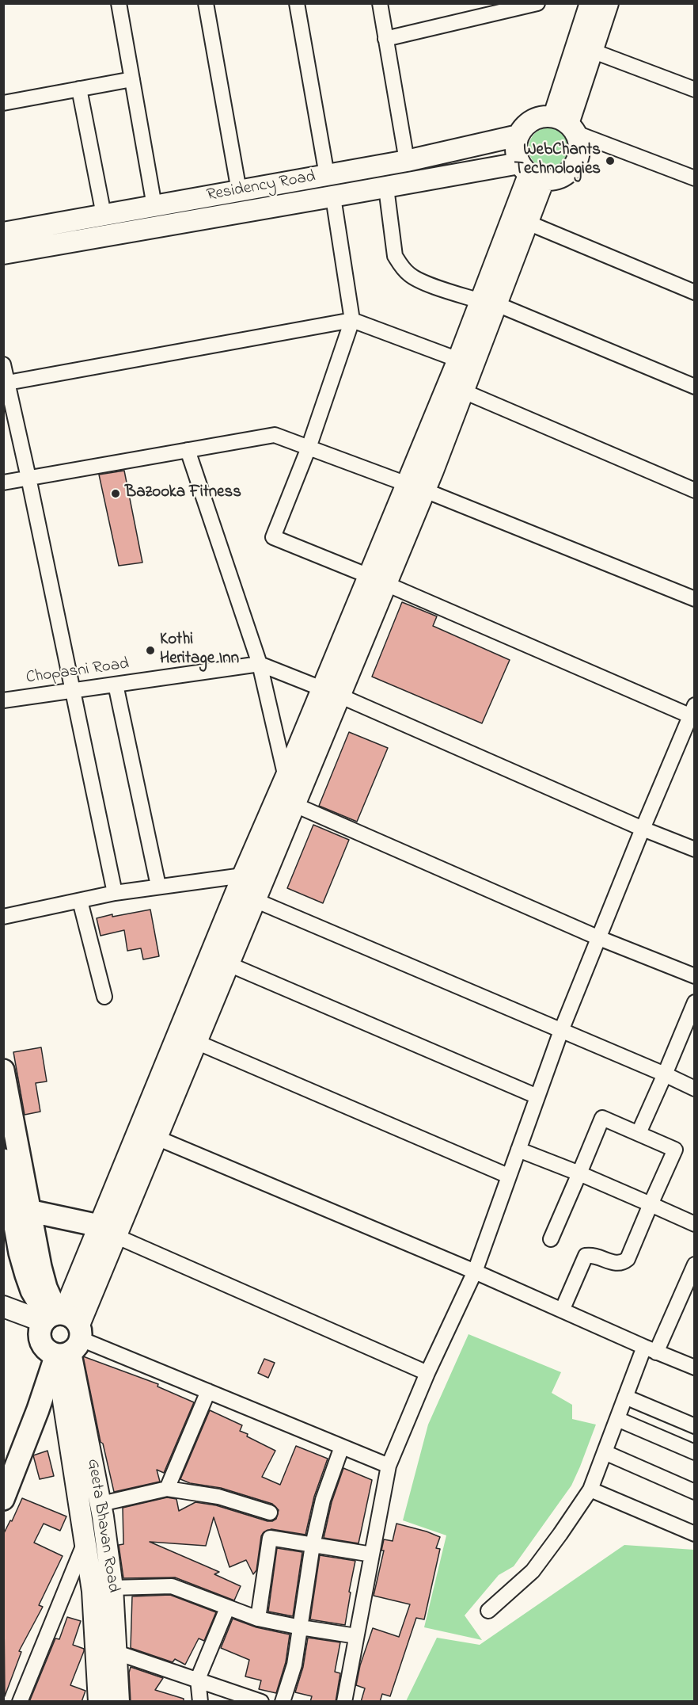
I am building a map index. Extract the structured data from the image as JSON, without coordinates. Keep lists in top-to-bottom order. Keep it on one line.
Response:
{"streets":{"main road":["Residency Road","Geeta Bhavan Road"],"street":["Chopasni Road"]},"places":["WebChants Technologies","Bazooka Fitness","Kothi Heritage Inn"]}
